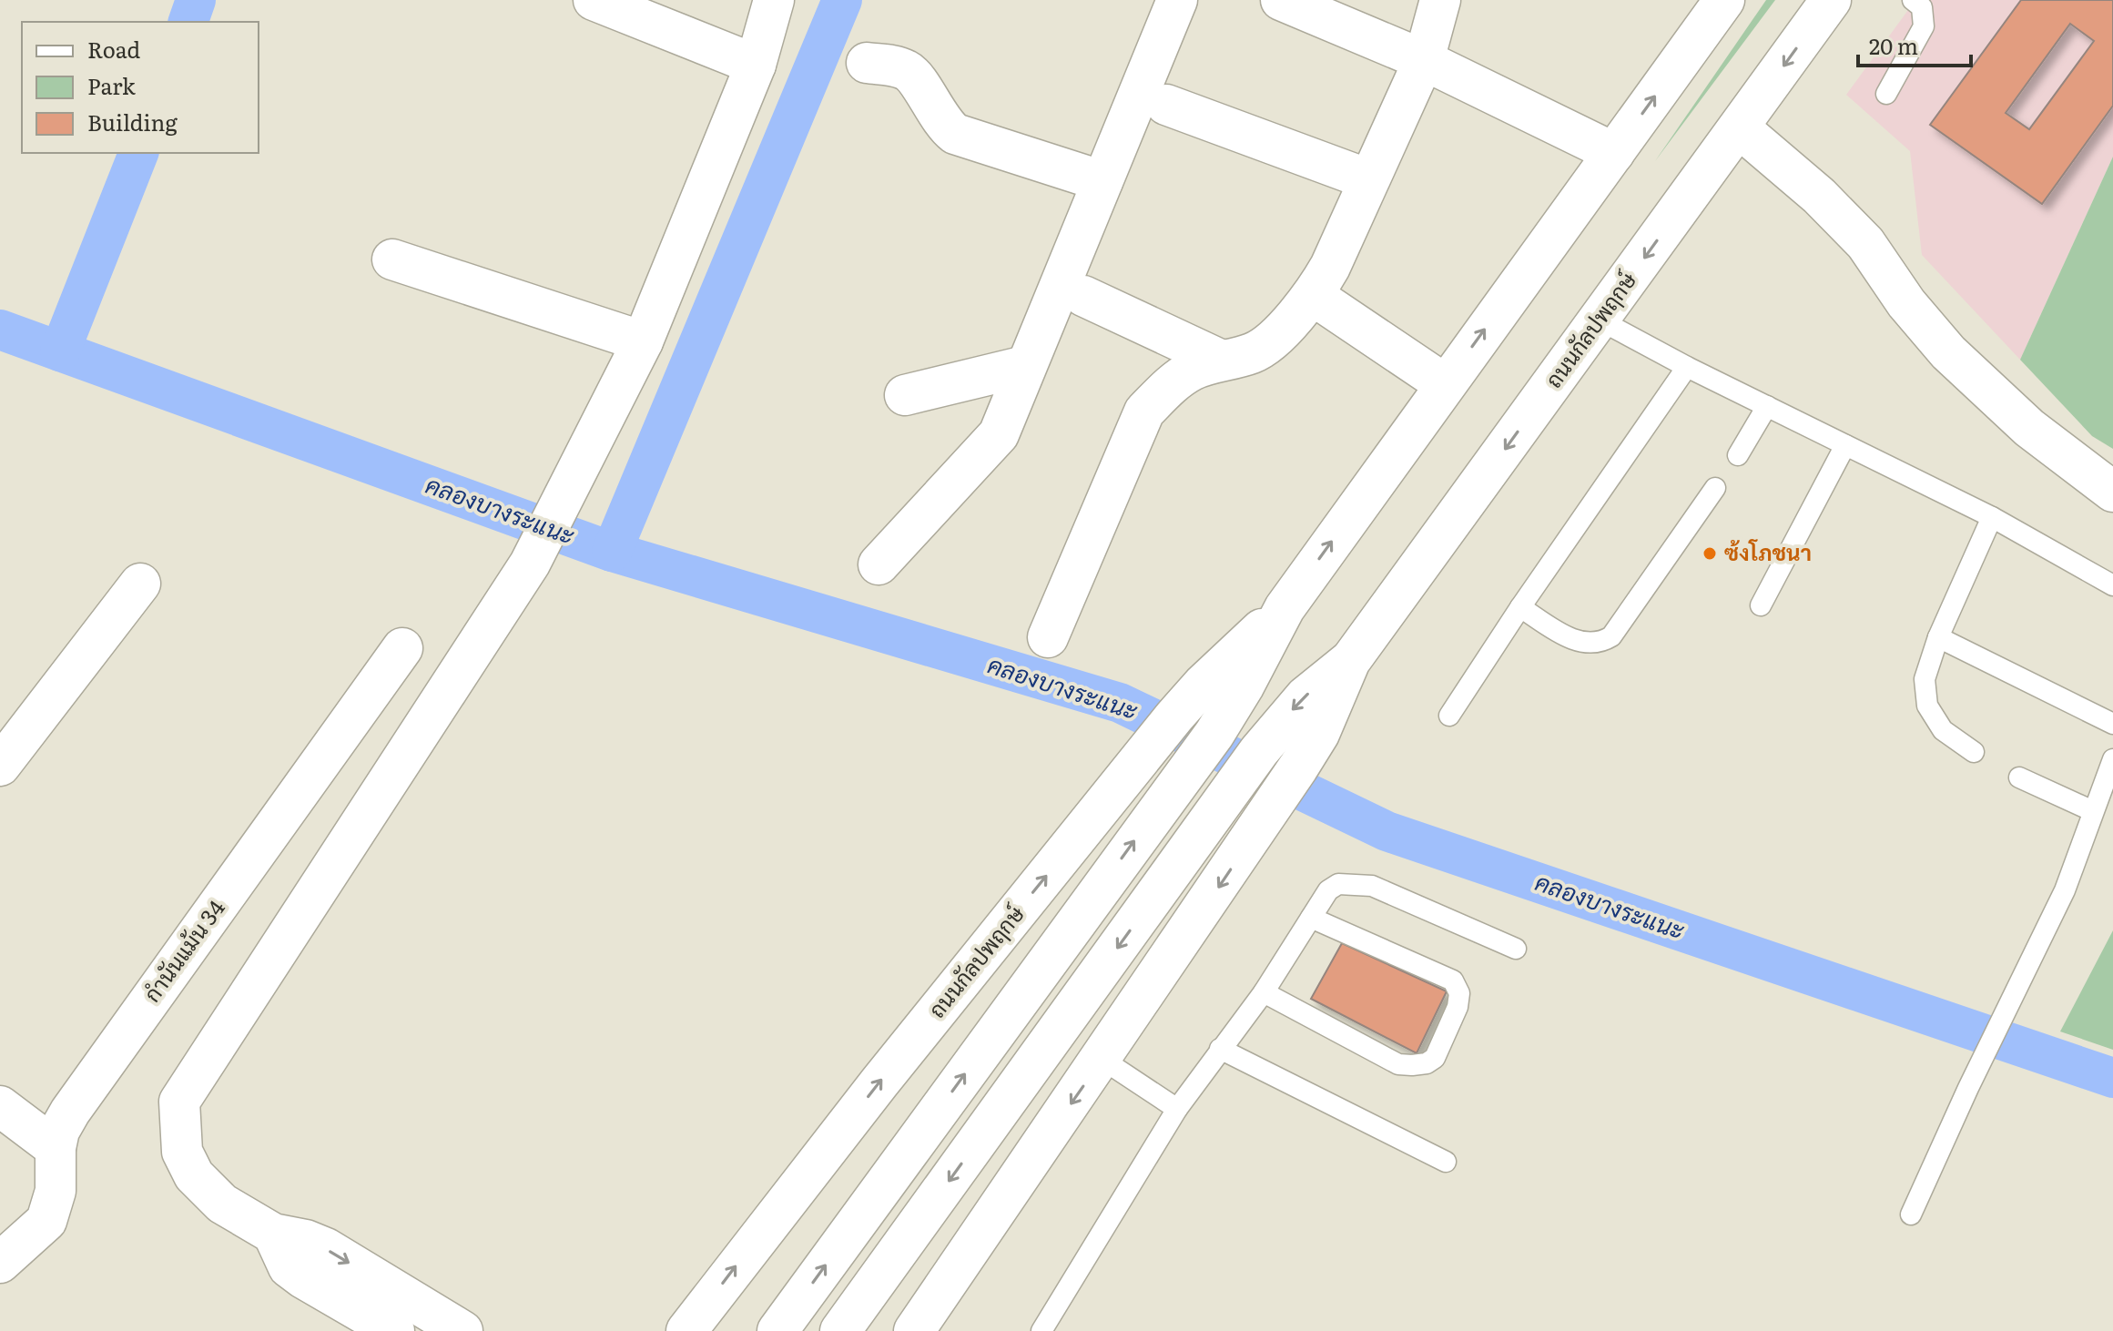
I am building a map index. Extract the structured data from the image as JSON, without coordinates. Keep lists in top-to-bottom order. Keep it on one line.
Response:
{"streets":{"street":["ถนนกัลปพฤกษ์","กำนันแม้น 34"]},"water":["คลองบางระแนะ"],"places":["ซ้งโภชนา"],"legend":["Road","Park","Building"],"scale_bar":"20 m"}
